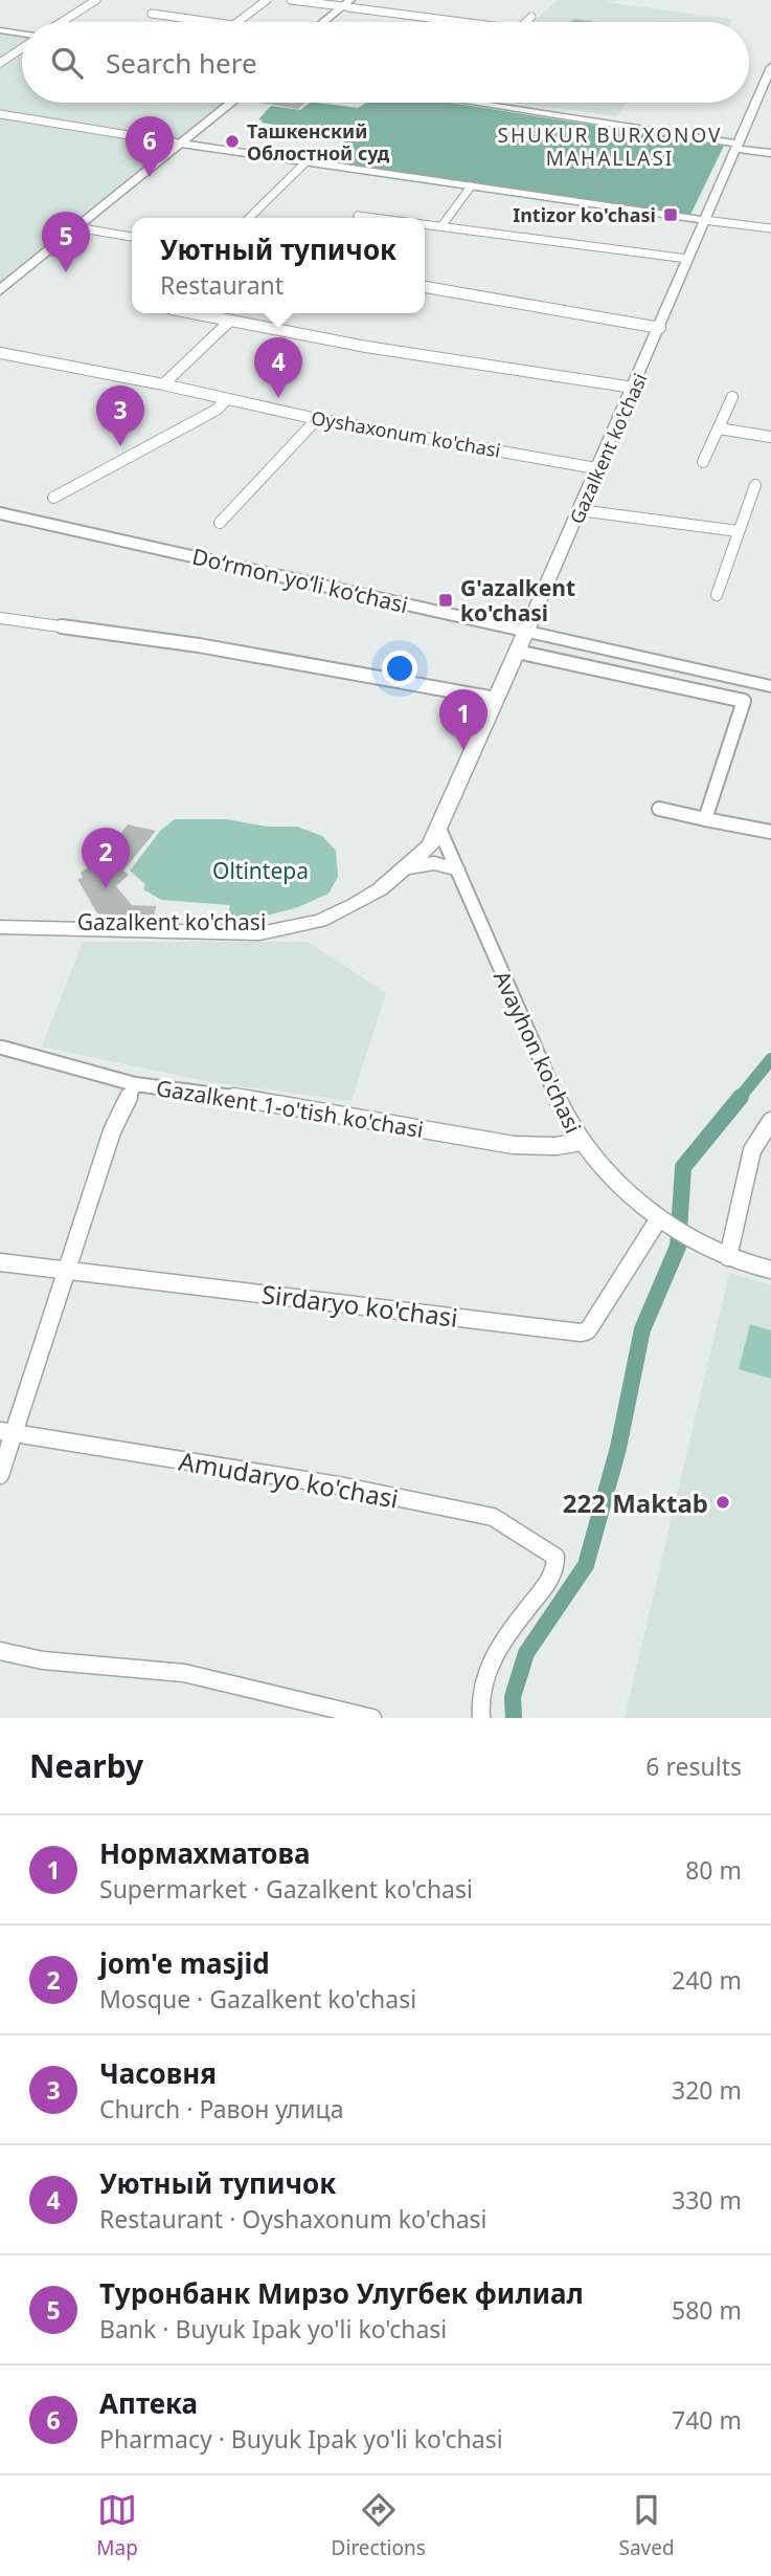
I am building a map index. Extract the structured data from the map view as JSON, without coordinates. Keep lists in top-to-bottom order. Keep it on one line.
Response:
{"streets":{"main road":["Gazalkent ko'chasi","Do‘rmon yo‘li ko‘chasi"],"street":["Oyshaxonum ko'chasi","Avayhon ko'chasi","Gazalkent 1-o'tish ko'chasi","Sirdaryo ko'chasi","Amudaryo ko'chasi"]},"crossings":[["Oyshaxonum ko'chasi","Gazalkent ko'chasi"],["Gazalkent ko'chasi","Do‘rmon yo‘li ko‘chasi"],["Gazalkent ko'chasi","Avayhon ko'chasi"],["Avayhon ko'chasi","Gazalkent 1-o'tish ko'chasi"],["Avayhon ko'chasi","Sirdaryo ko'chasi"]],"districts":["SHUKUR BURXONOV MAHALLASI"],"parks":["Oltintepa"],"places":{"other":["Ташкенский Облостной суд","222 Maktab"],"transit":["Intizor ko'chasi","G'azalkent ko'chasi"]},"page":{"search":"Search here","pins":["6","5","4","3","1","2"],"popup":["Уютный тупичок","Restaurant"],"heading":["Nearby","6 results"],"list":[{"mark":"1","name":"Нормахматова","note":"Supermarket · Gazalkent ko'chasi","value":"80 m"},{"mark":"2","name":"jom'e masjid","note":"Mosque · Gazalkent ko'chasi","value":"240 m"},{"mark":"3","name":"Часовня","note":"Church · Равон улица","value":"320 m"},{"mark":"4","name":"Уютный тупичок","note":"Restaurant · Oyshaxonum ko'chasi","value":"330 m"},{"mark":"5","name":"Туронбанк Мирзо Улугбек филиал","note":"Bank · Buyuk Ipak yo'li ko'chasi","value":"580 m"},{"mark":"6","name":"Аптека","note":"Pharmacy · Buyuk Ipak yo'li ko'chasi","value":"740 m"}],"nav":["Map","Directions","Saved"]}}
